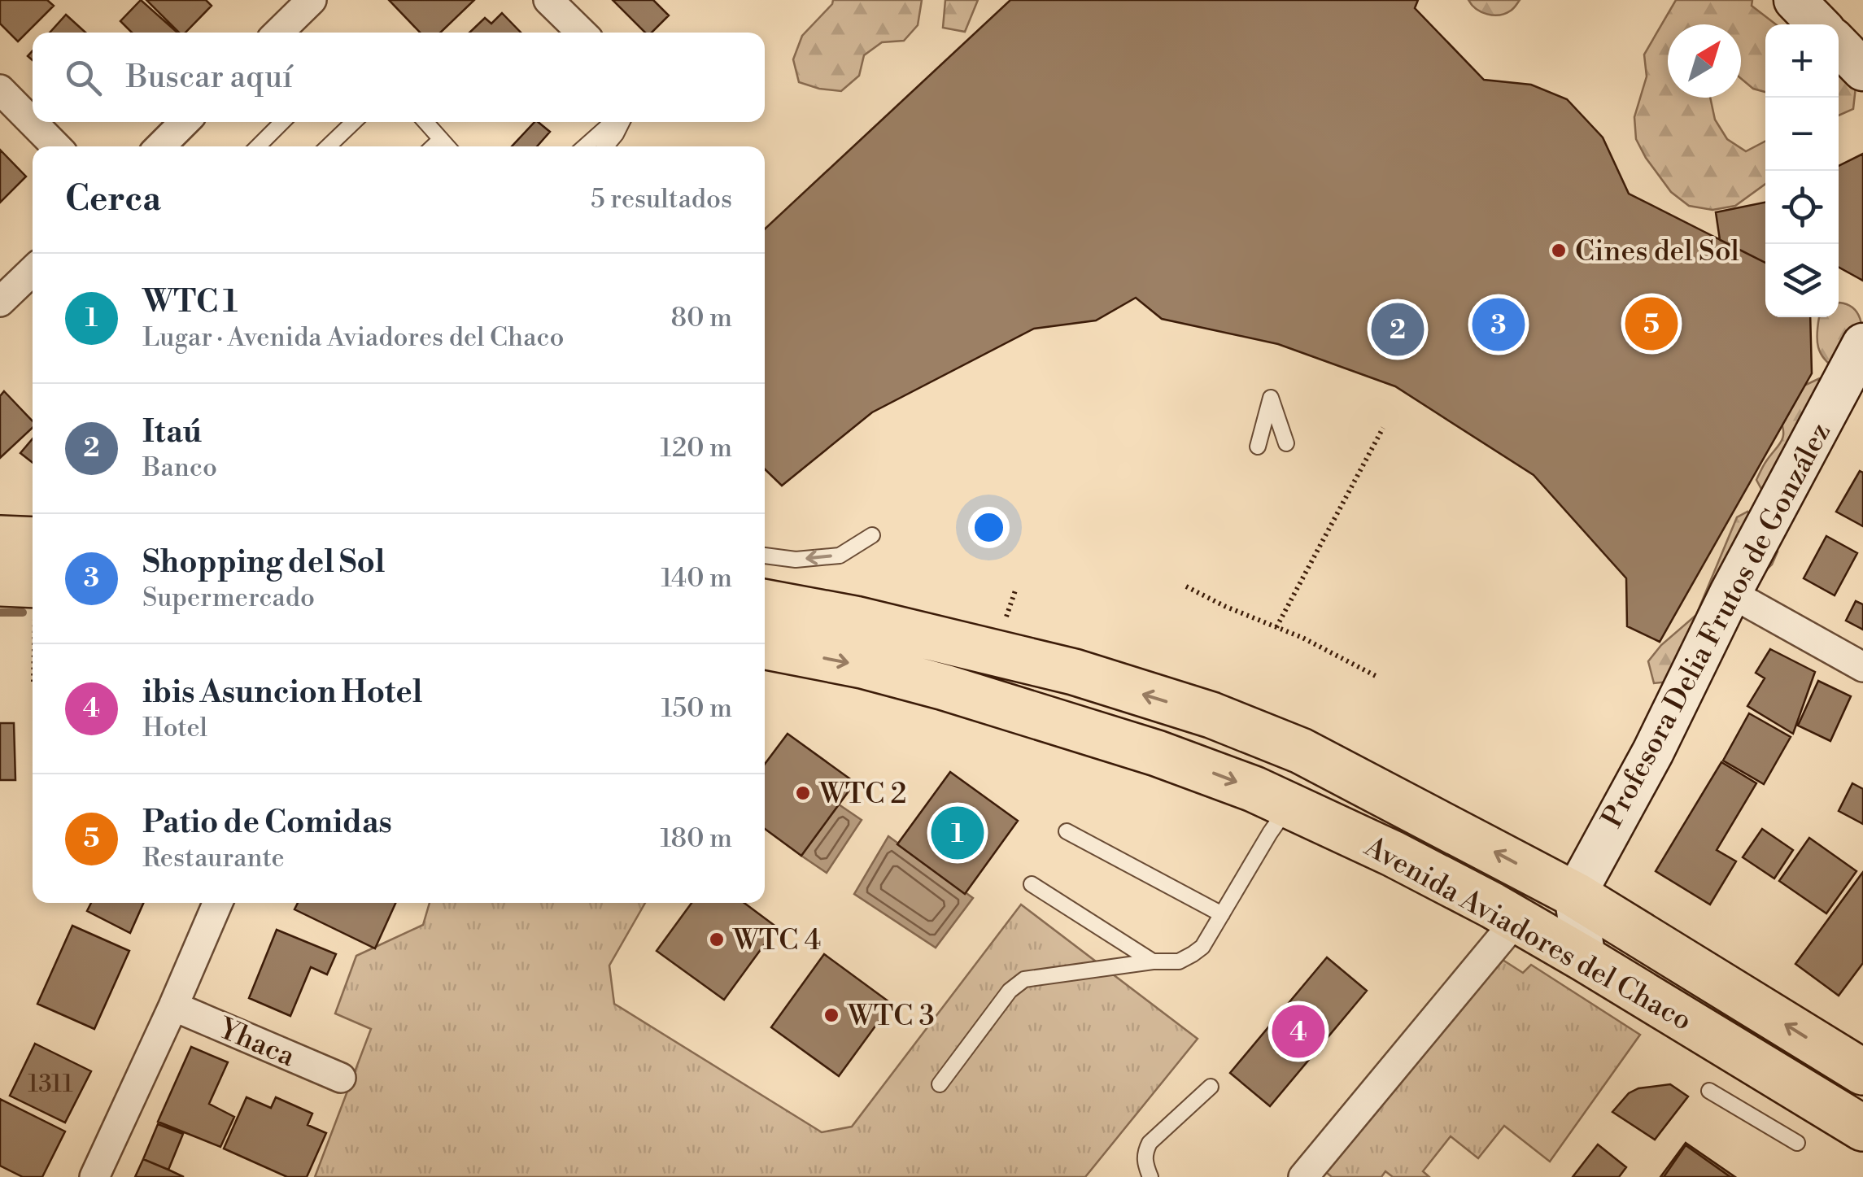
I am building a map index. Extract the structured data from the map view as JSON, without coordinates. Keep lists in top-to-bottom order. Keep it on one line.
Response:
{"streets":{"highway":["Avenida Aviadores del Chaco"],"street":["Profesora Delia Frutos de González","Yhaca"]},"crossings":[["Profesora Delia Frutos de González","Avenida Aviadores del Chaco"]],"places":["Cines del Sol","WTC 2","WTC 4","WTC 3"],"house_numbers":["1311"],"north":"top right","page":{"map_buttons":["+","−"],"search":"Buscar aquí","heading":["Cerca","5 resultados"],"list":[{"mark":"1","name":"WTC 1","note":"Lugar · Avenida Aviadores del Chaco","value":"80 m"},{"mark":"2","name":"Itaú","note":"Banco","value":"120 m"},{"mark":"3","name":"Shopping del Sol","note":"Supermercado","value":"140 m"},{"mark":"4","name":"ibis Asuncion Hotel","note":"Hotel","value":"150 m"},{"mark":"5","name":"Patio de Comidas","note":"Restaurante","value":"180 m"}],"pins":["5","3","2","1","4"]}}
